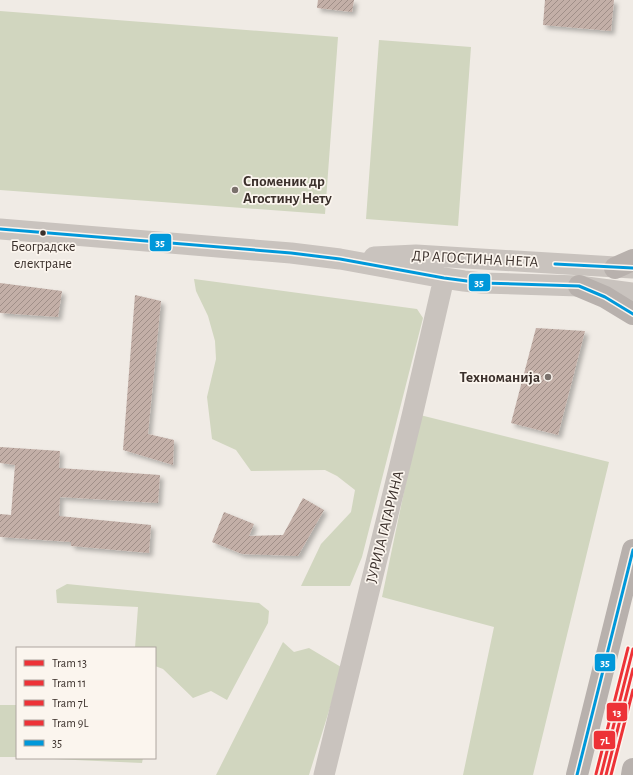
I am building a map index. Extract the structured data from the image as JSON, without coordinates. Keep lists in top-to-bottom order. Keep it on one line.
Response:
{"streets":{"street":["ДР АГОСТИНА НЕТА","ЈУРИЈА ГАГАРИНА"]},"crossings":[["ДР АГОСТИНА НЕТА","ЈУРИЈА ГАГАРИНА"]],"places":["Споменик др Агостину Нету","Београдске електране","Техноманија"],"lines":["transit line 35","tram line 7L","tram line 13","tram line 11","tram line 9L"],"legend":["Tram 13","Tram 11","Tram 7L","Tram 9L","35"]}
